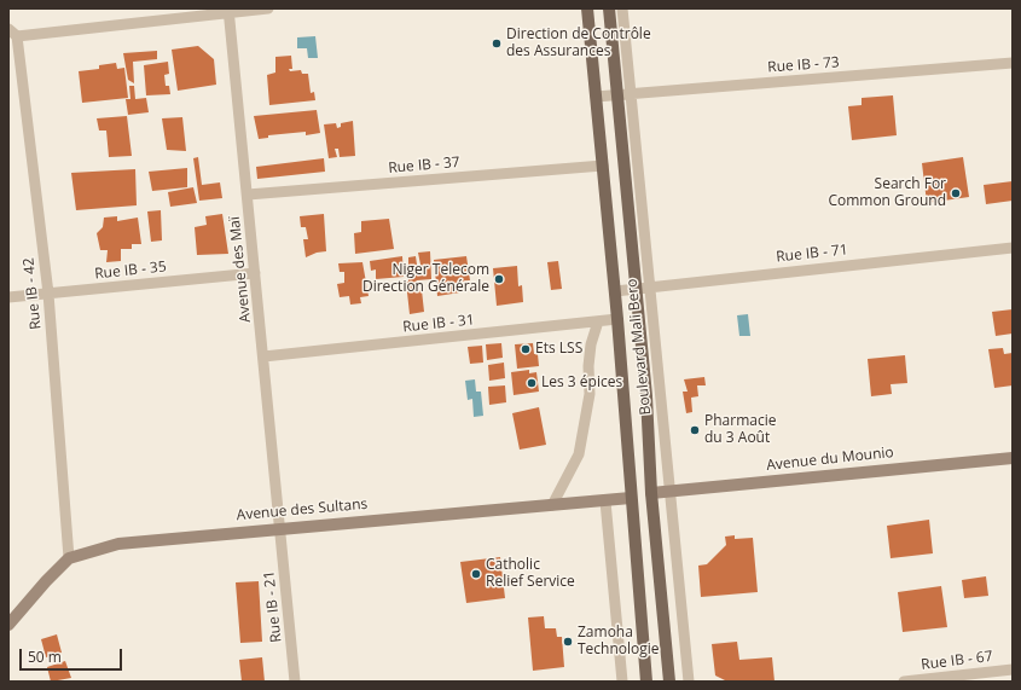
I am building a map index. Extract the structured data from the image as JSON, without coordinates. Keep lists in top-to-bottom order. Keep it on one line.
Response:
{"streets":{"main road":["Boulevard Mali Bero"],"street":["Rue IB - 73","Rue IB - 37","Rue IB - 71","Avenue des Maï","Rue IB - 35","Rue IB - 42","Rue IB - 31","Avenue du Mounio","Avenue des Sultans","Rue IB - 21","Rue IB - 67"]},"crossings":[["Rue IB - 73","Boulevard Mali Bero"],["Rue IB - 37","Avenue des Maï"],["Rue IB - 37","Boulevard Mali Bero"],["Rue IB - 71","Boulevard Mali Bero"],["Avenue des Maï","Rue IB - 35"],["Avenue des Maï","Rue IB - 31"],["Avenue des Maï","Avenue des Sultans"],["Avenue des Maï","Rue IB - 21"],["Rue IB - 35","Rue IB - 42"],["Rue IB - 42","Avenue des Sultans"],["Rue IB - 31","Boulevard Mali Bero"],["Boulevard Mali Bero","Avenue du Mounio"],["Boulevard Mali Bero","Avenue des Sultans"],["Avenue des Sultans","Rue IB - 21"]],"places":["Direction de Contrôle des Assurances","Search For Common Ground","Niger Telecom Direction Générale","Ets LSS","Les 3 épices","Pharmacie du 3 Août","Catholic Relief Service","Zamoha Technologie"],"scale_bar":"50 m"}
